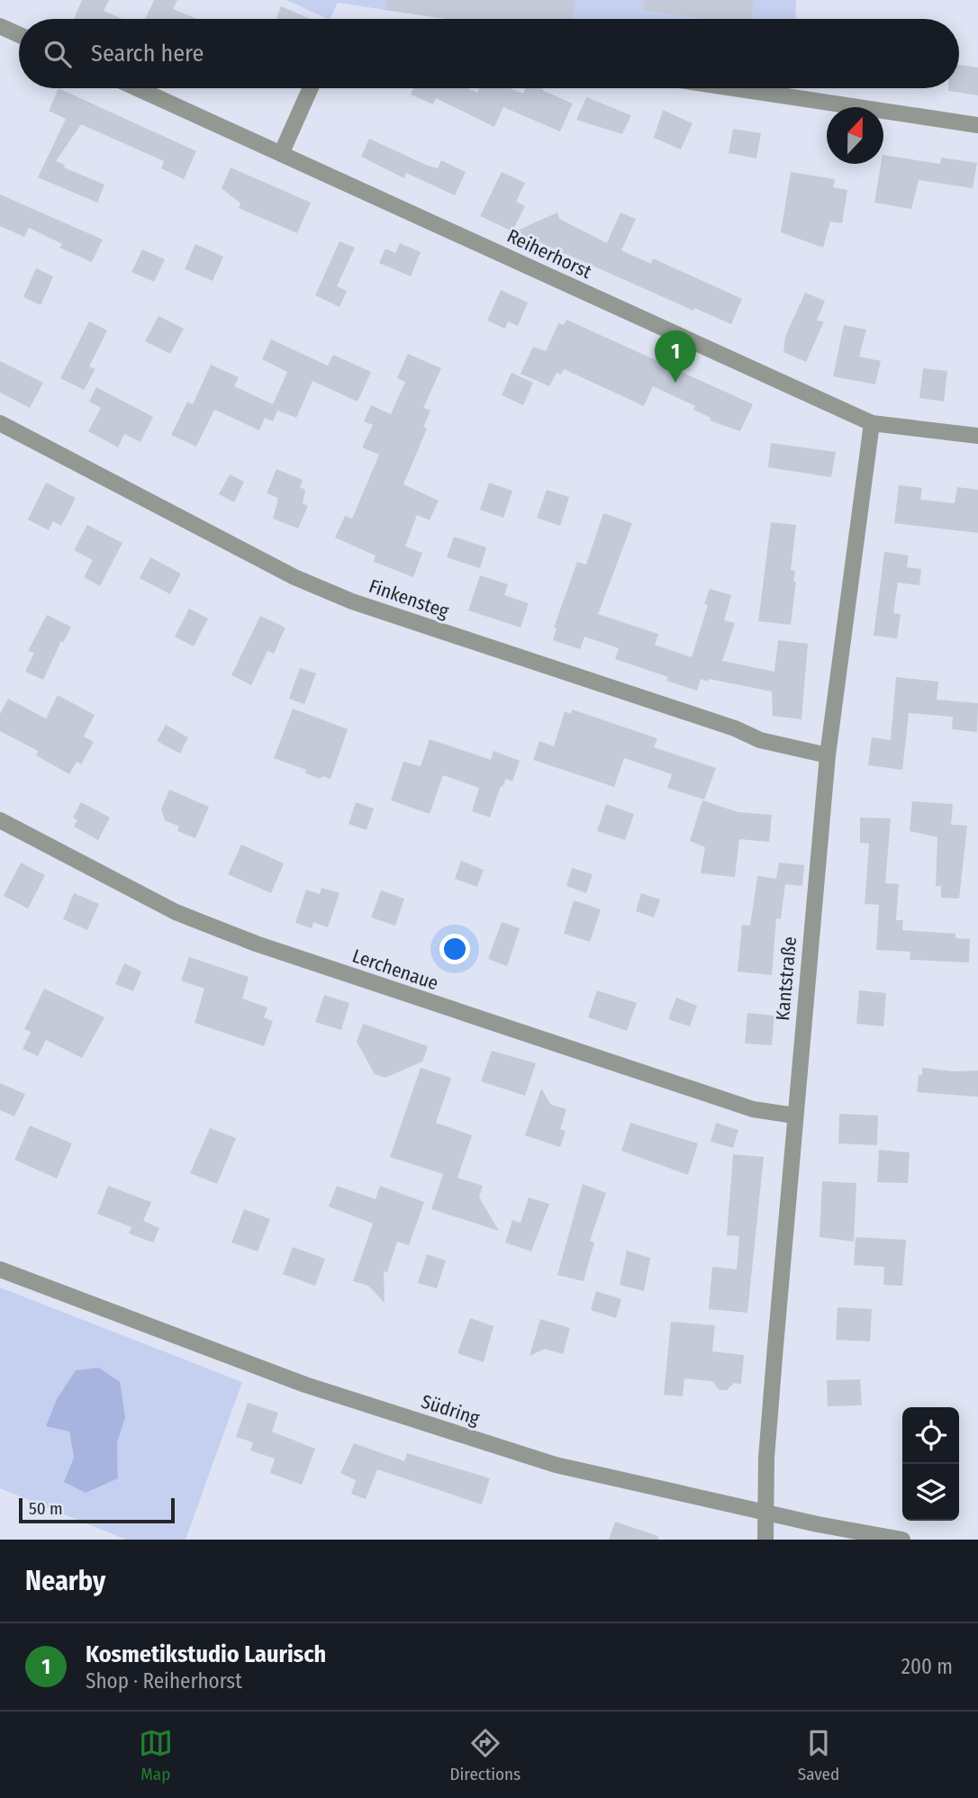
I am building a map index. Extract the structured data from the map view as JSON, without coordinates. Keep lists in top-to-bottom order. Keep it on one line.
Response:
{"streets":{"street":["Reiherhorst","Finkensteg","Lerchenaue","Kantstraße","Südring"]},"crossings":[["Reiherhorst","Kantstraße"],["Finkensteg","Kantstraße"],["Lerchenaue","Kantstraße"],["Kantstraße","Südring"]],"scale_bar":"50 m","north":"top","page":{"search":"Search here","pins":"1","scale":"50 m","heading":"Nearby","list":[{"mark":"1","name":"Kosmetikstudio Laurisch","note":"Shop · Reiherhorst","value":"200 m"}],"nav":["Map","Directions","Saved"]}}
